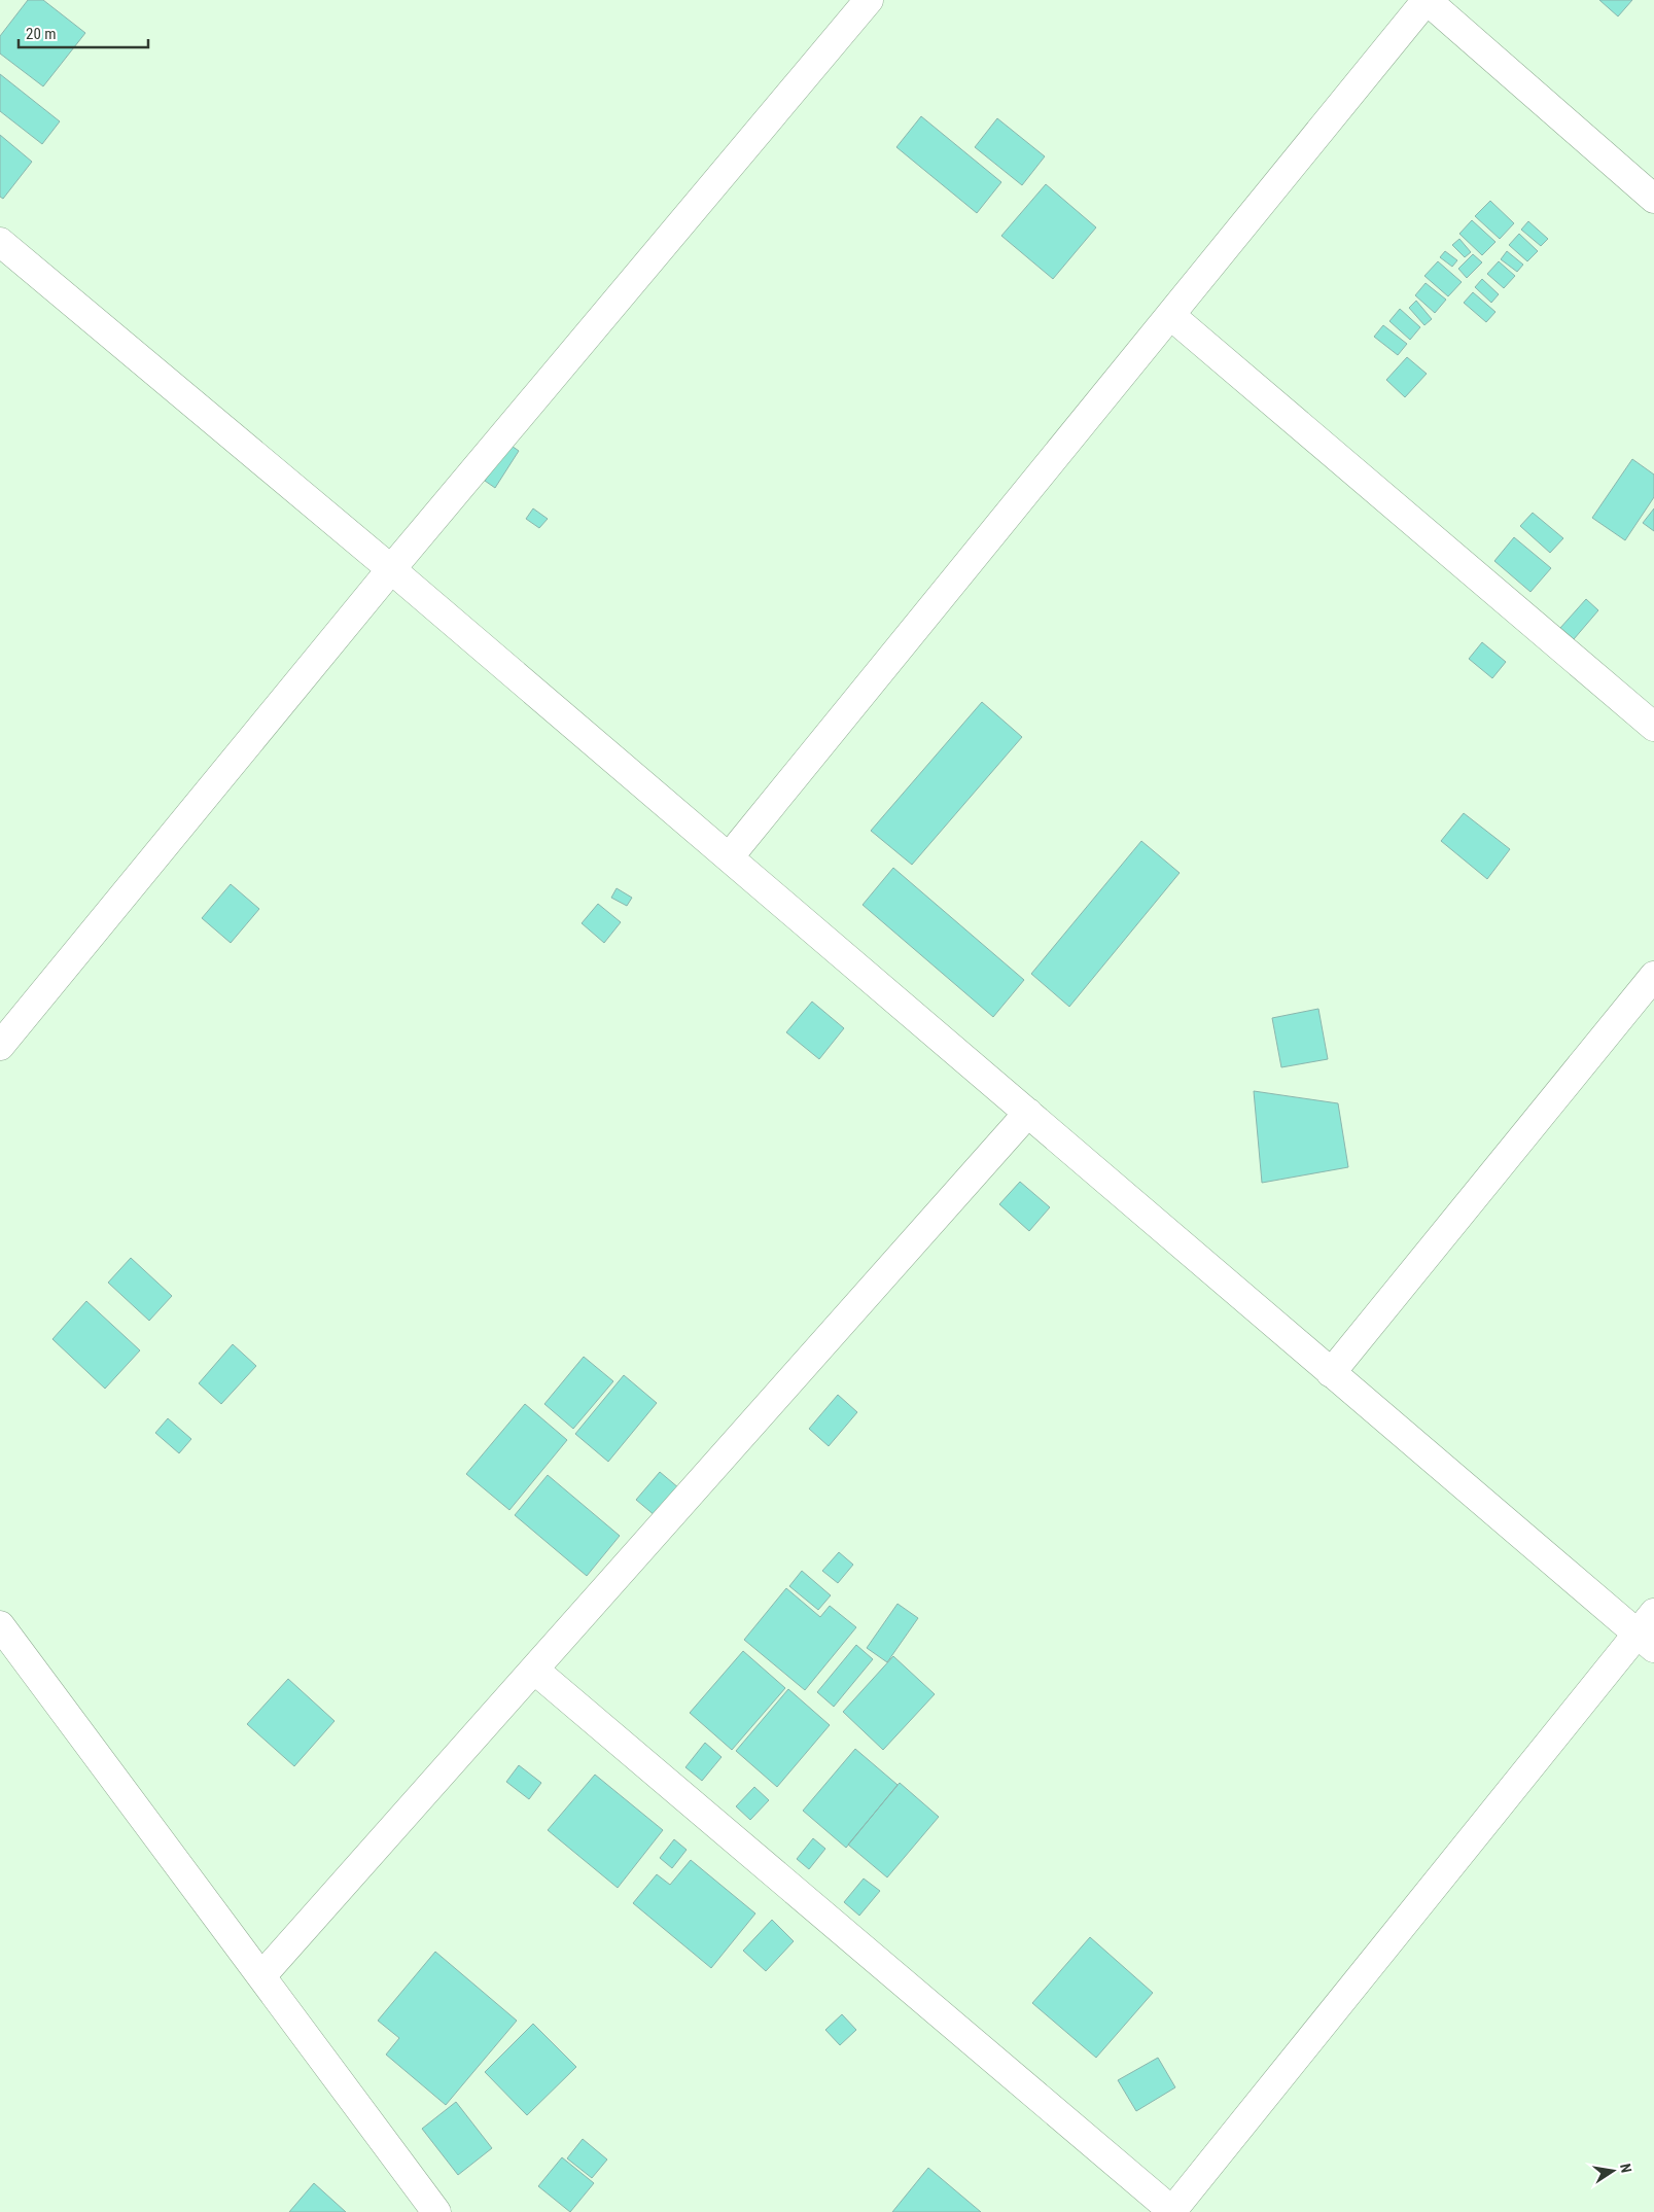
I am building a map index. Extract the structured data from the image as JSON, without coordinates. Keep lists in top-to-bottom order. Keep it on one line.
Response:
{"scale_bar":"20 m","north":"right"}
